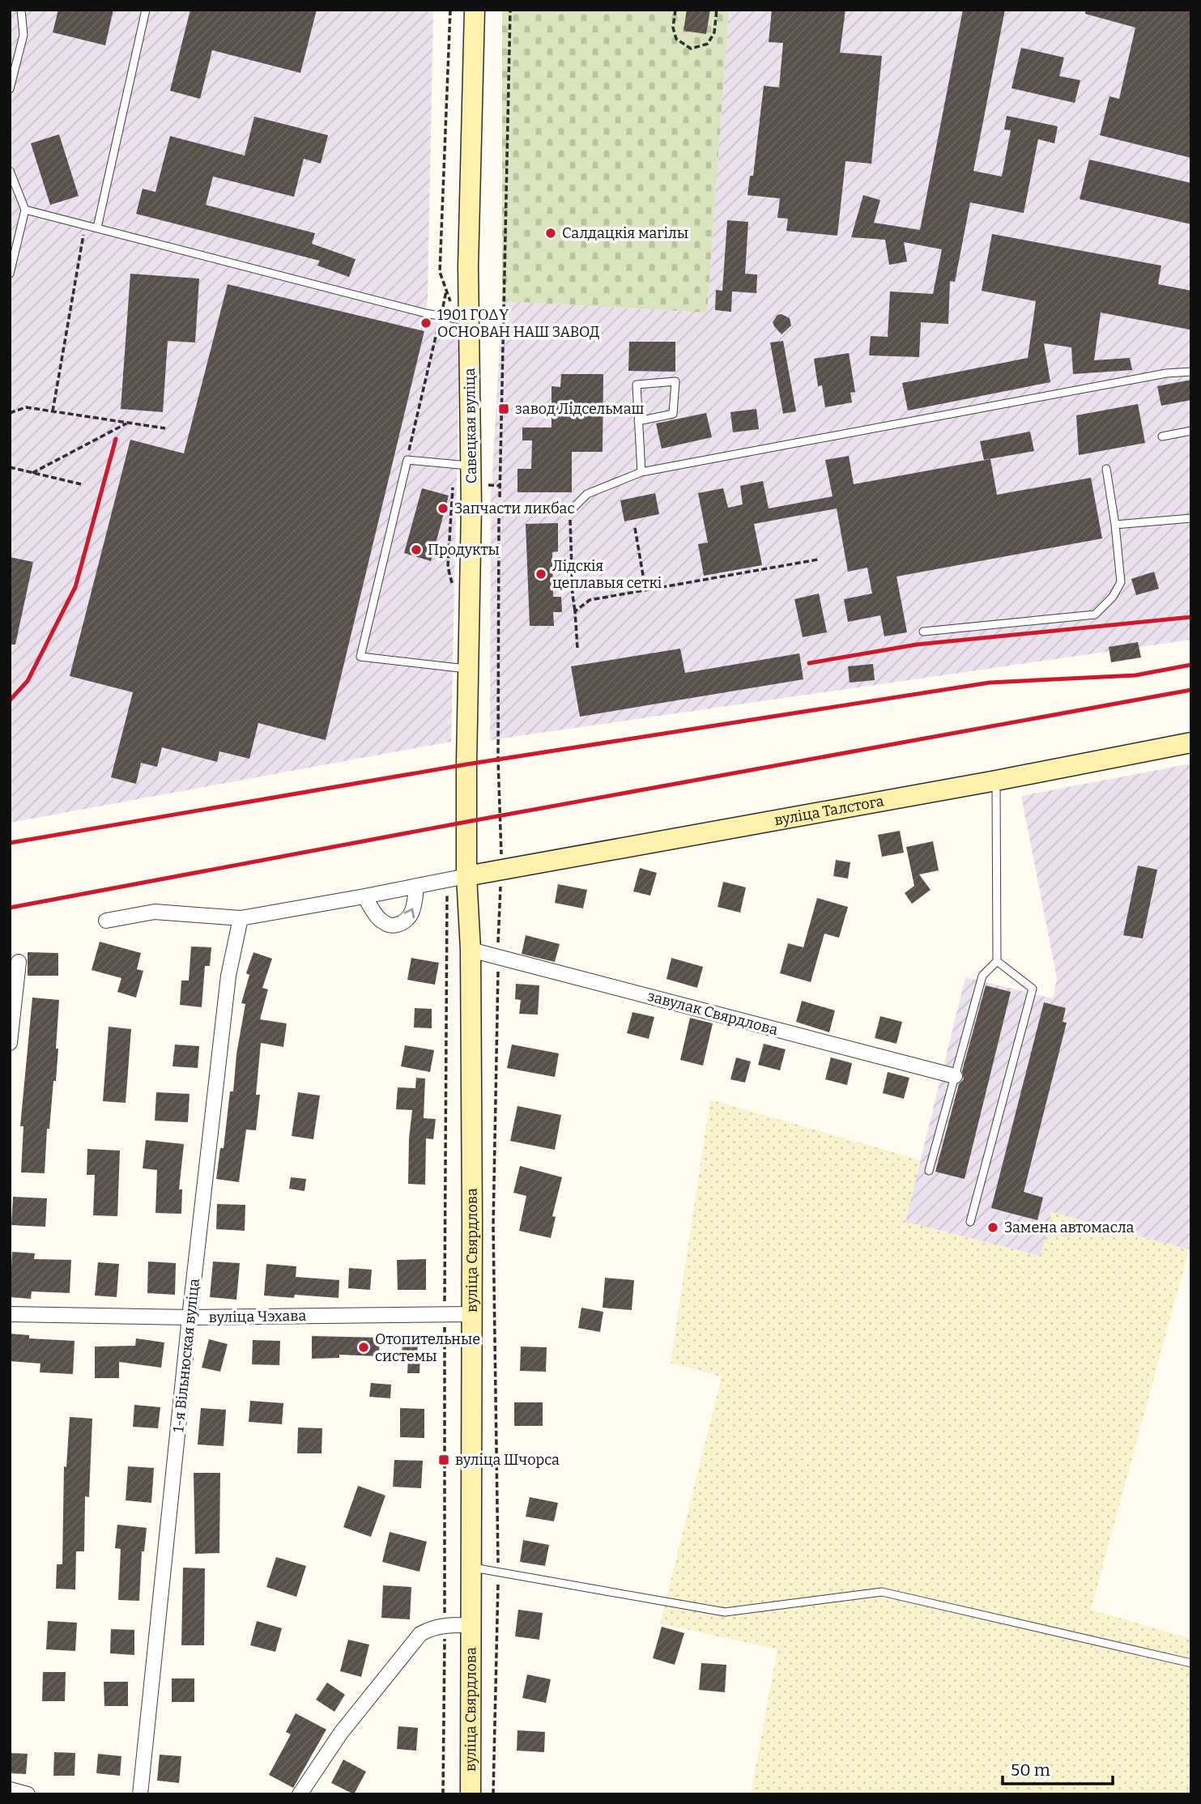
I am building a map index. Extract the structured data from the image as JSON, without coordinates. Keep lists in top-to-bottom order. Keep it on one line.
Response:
{"streets":{"main road":["Савецкая вуліца","вуліца Талстога","вуліца Свярдлова"],"street":["завулак Свярдлова","вуліца Чэхава","1-я Вільнюская вуліца"]},"crossings":[["Савецкая вуліца","вуліца Талстога"],["Савецкая вуліца","вуліца Свярдлова"],["вуліца Талстога","вуліца Свярдлова"],["завулак Свярдлова","вуліца Свярдлова"],["вуліца Свярдлова","вуліца Чэхава"],["вуліца Чэхава","1-я Вільнюская вуліца"]],"places":{"other":["Салдацкія магілы","1901 ΓΟΔΥ ОСНОВАН НАШ ЗАВОД","Запчасти ликбас","Продукты","Лідскія цеплавыя сеткі","Замена автомасла","Отопительные системы"],"transit":["завод Лідсельмаш","вуліца Шчорса"]},"scale_bar":"50 m"}
